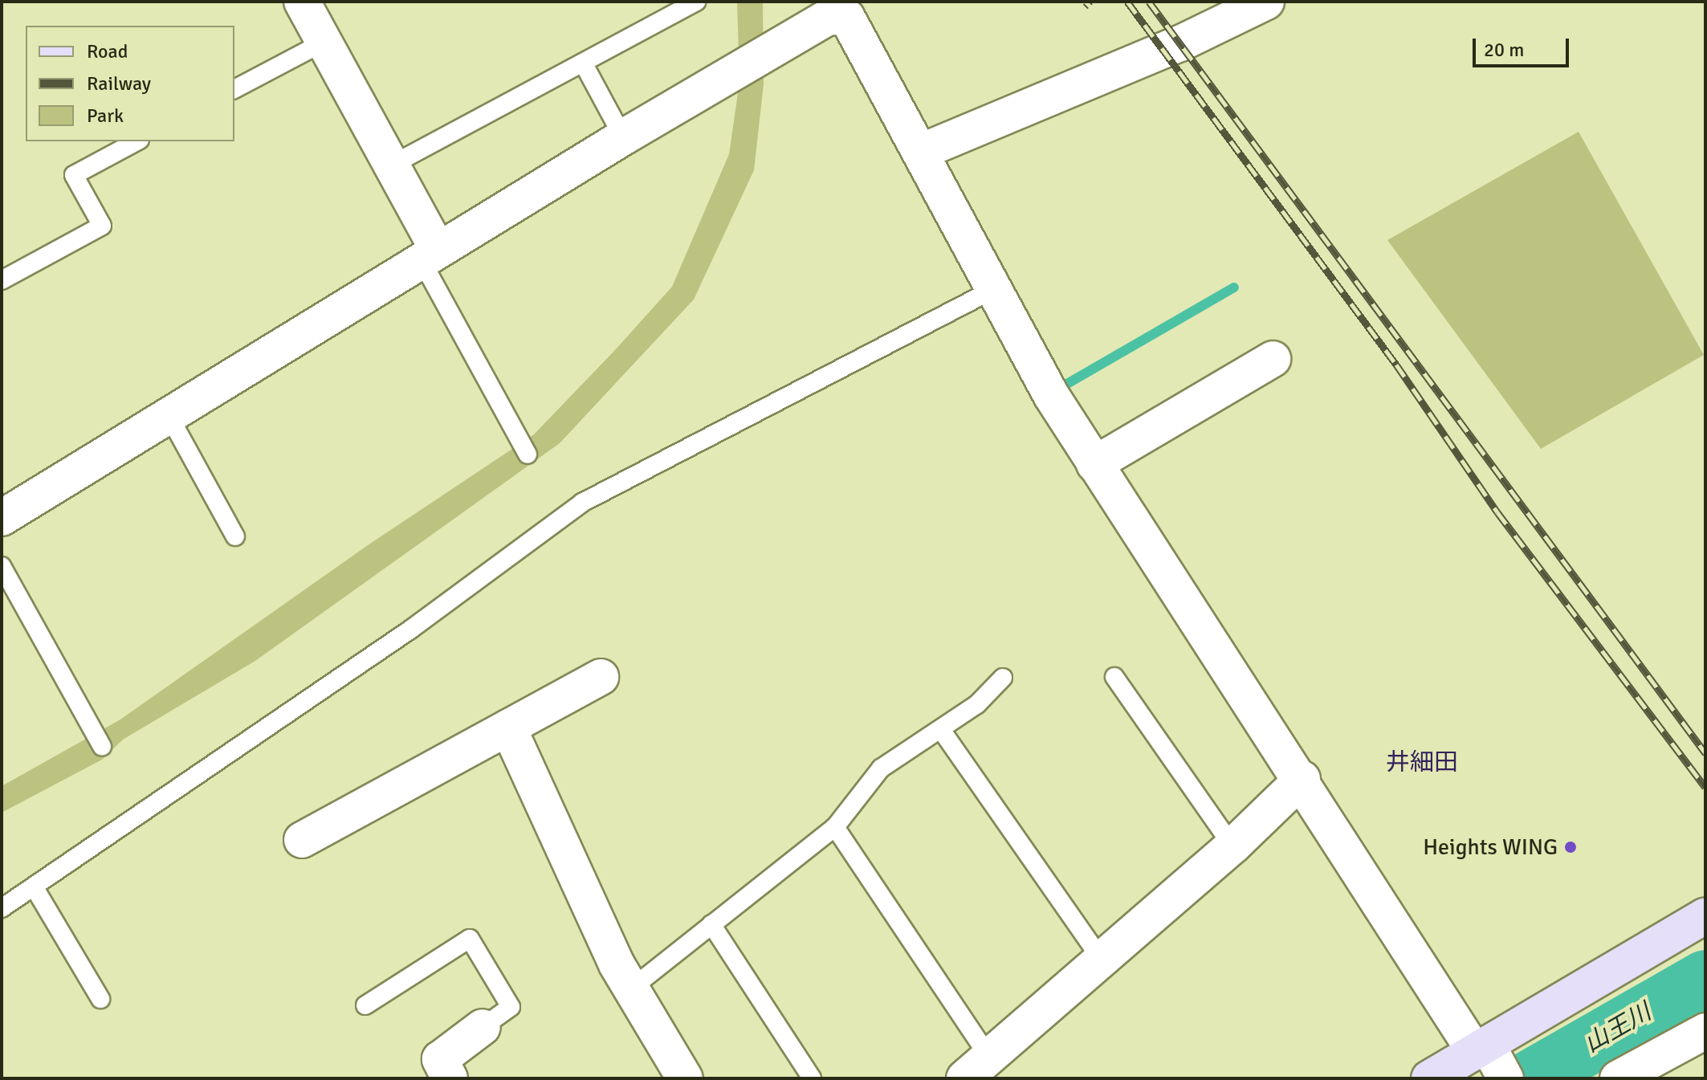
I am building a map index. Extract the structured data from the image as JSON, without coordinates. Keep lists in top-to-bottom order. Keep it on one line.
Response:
{"districts":["井細田"],"water":["山王川"],"places":["Heights WING"],"legend":["Road","Railway","Park"],"scale_bar":"20 m"}
